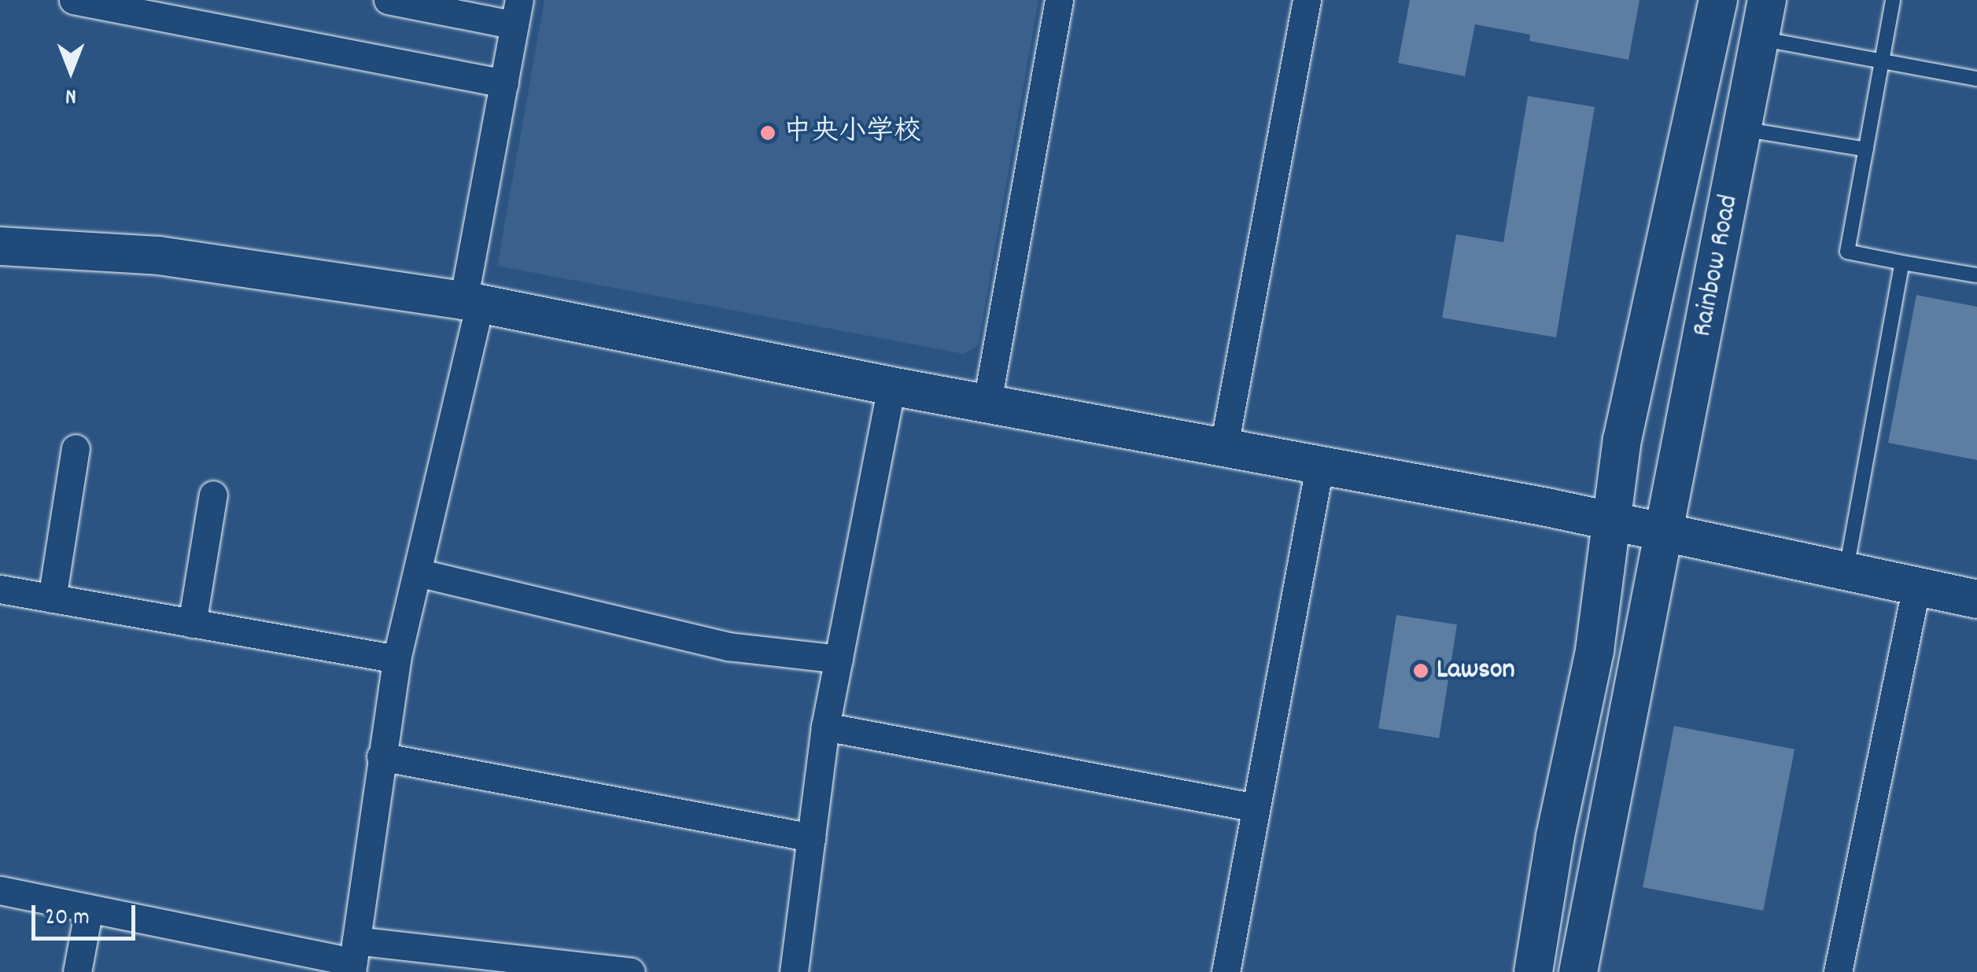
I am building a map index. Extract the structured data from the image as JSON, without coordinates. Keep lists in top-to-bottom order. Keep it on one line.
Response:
{"streets":{"street":["Rainbow Road"]},"places":["中央小学校","Lawson"],"scale_bar":"20 m","north":"bottom"}
